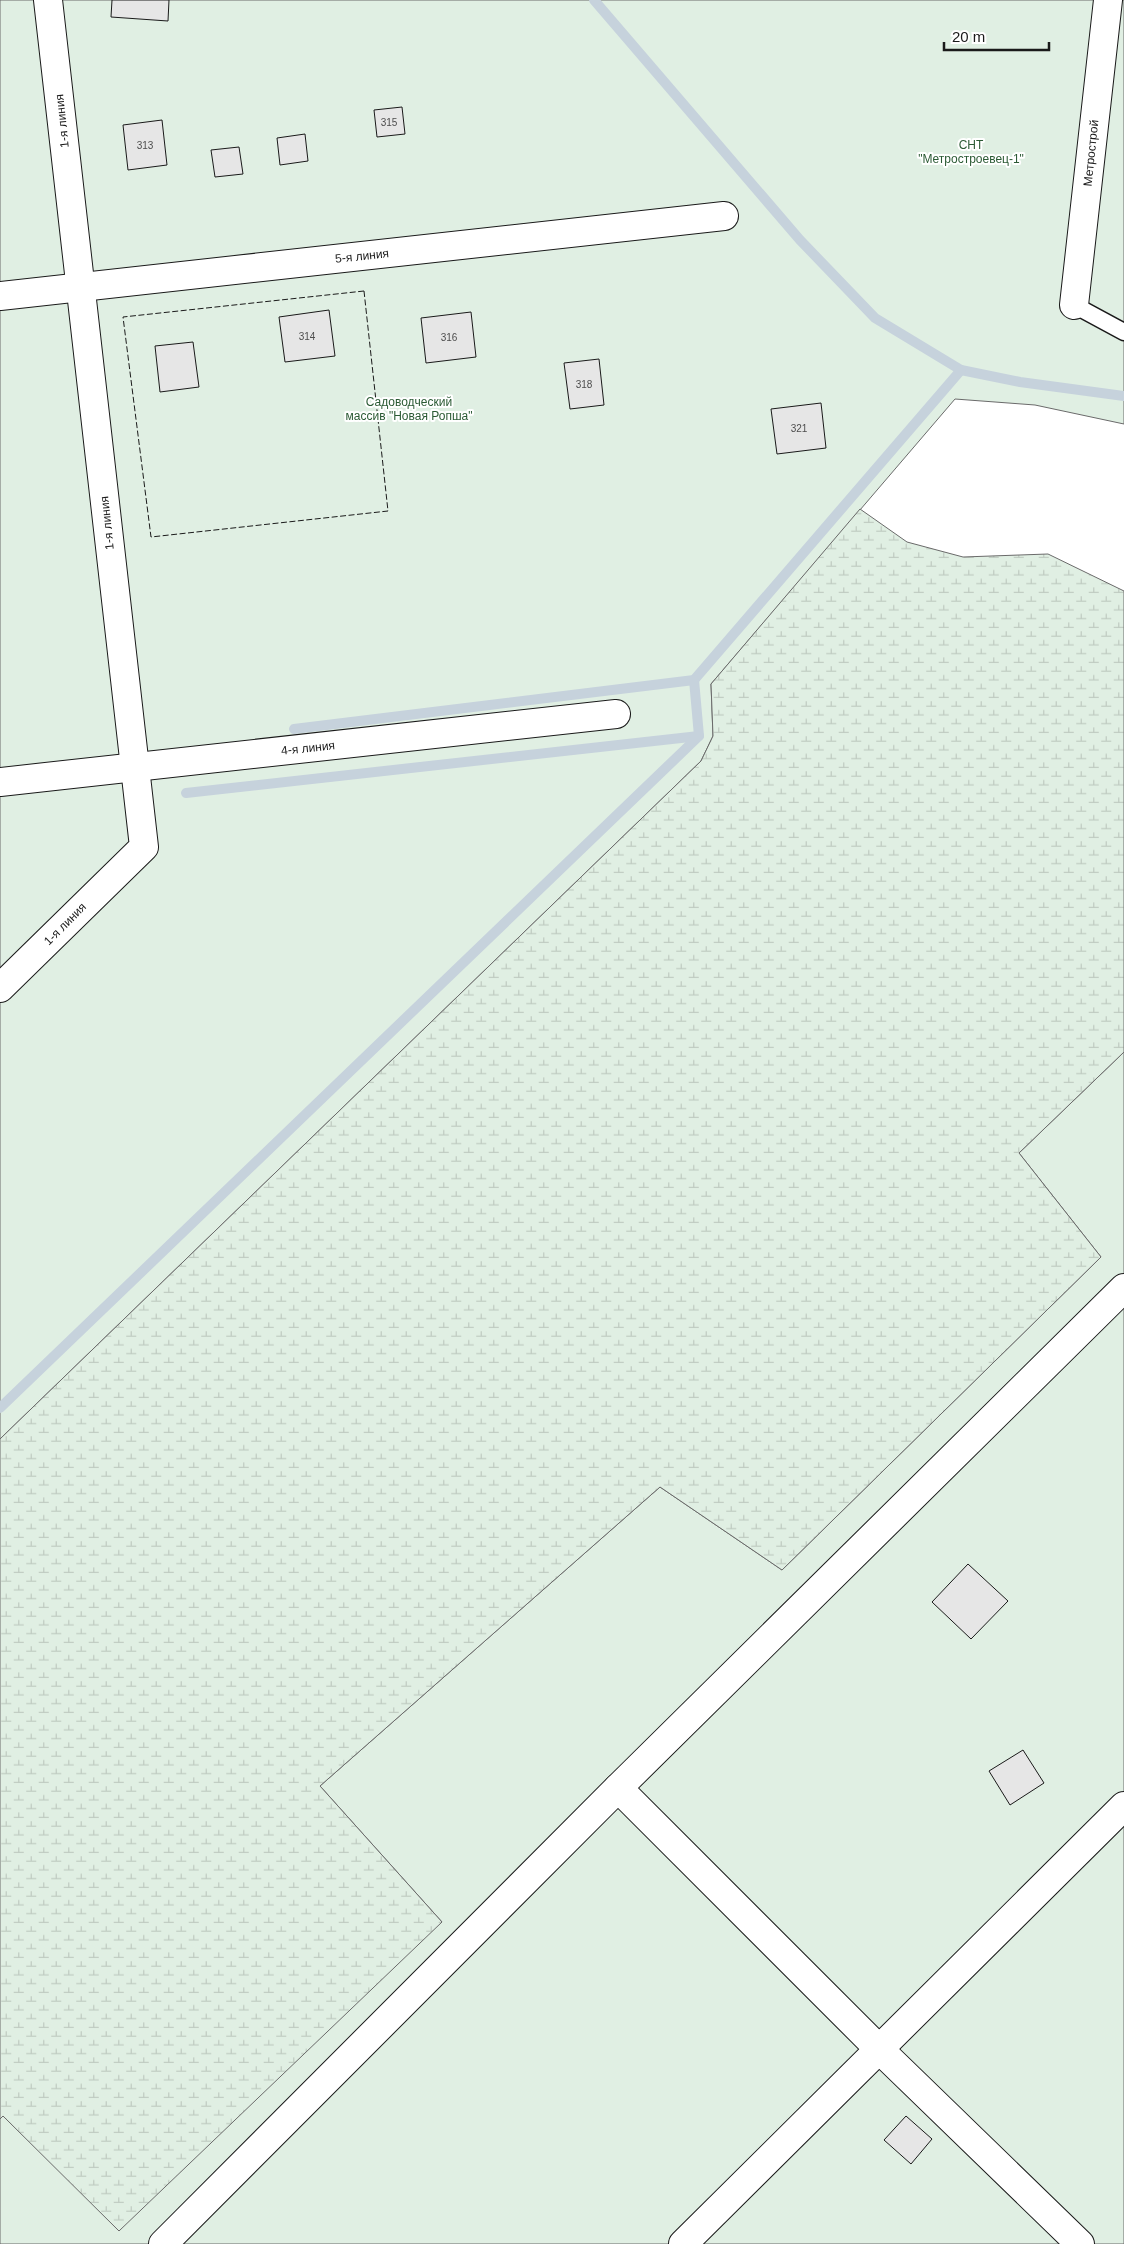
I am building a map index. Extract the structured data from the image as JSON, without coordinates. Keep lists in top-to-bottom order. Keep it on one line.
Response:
{"streets":{"street":["1-я линия","Метрострой","5-я линия","4-я линия"]},"crossings":[["1-я линия","5-я линия"],["1-я линия","4-я линия"]],"parks":["СНТ \"Метростроевец-1\"","Садоводческий массив \"Новая Ропша\""],"house_numbers":["315","313","314","316","318","321"],"scale_bar":"20 m"}
